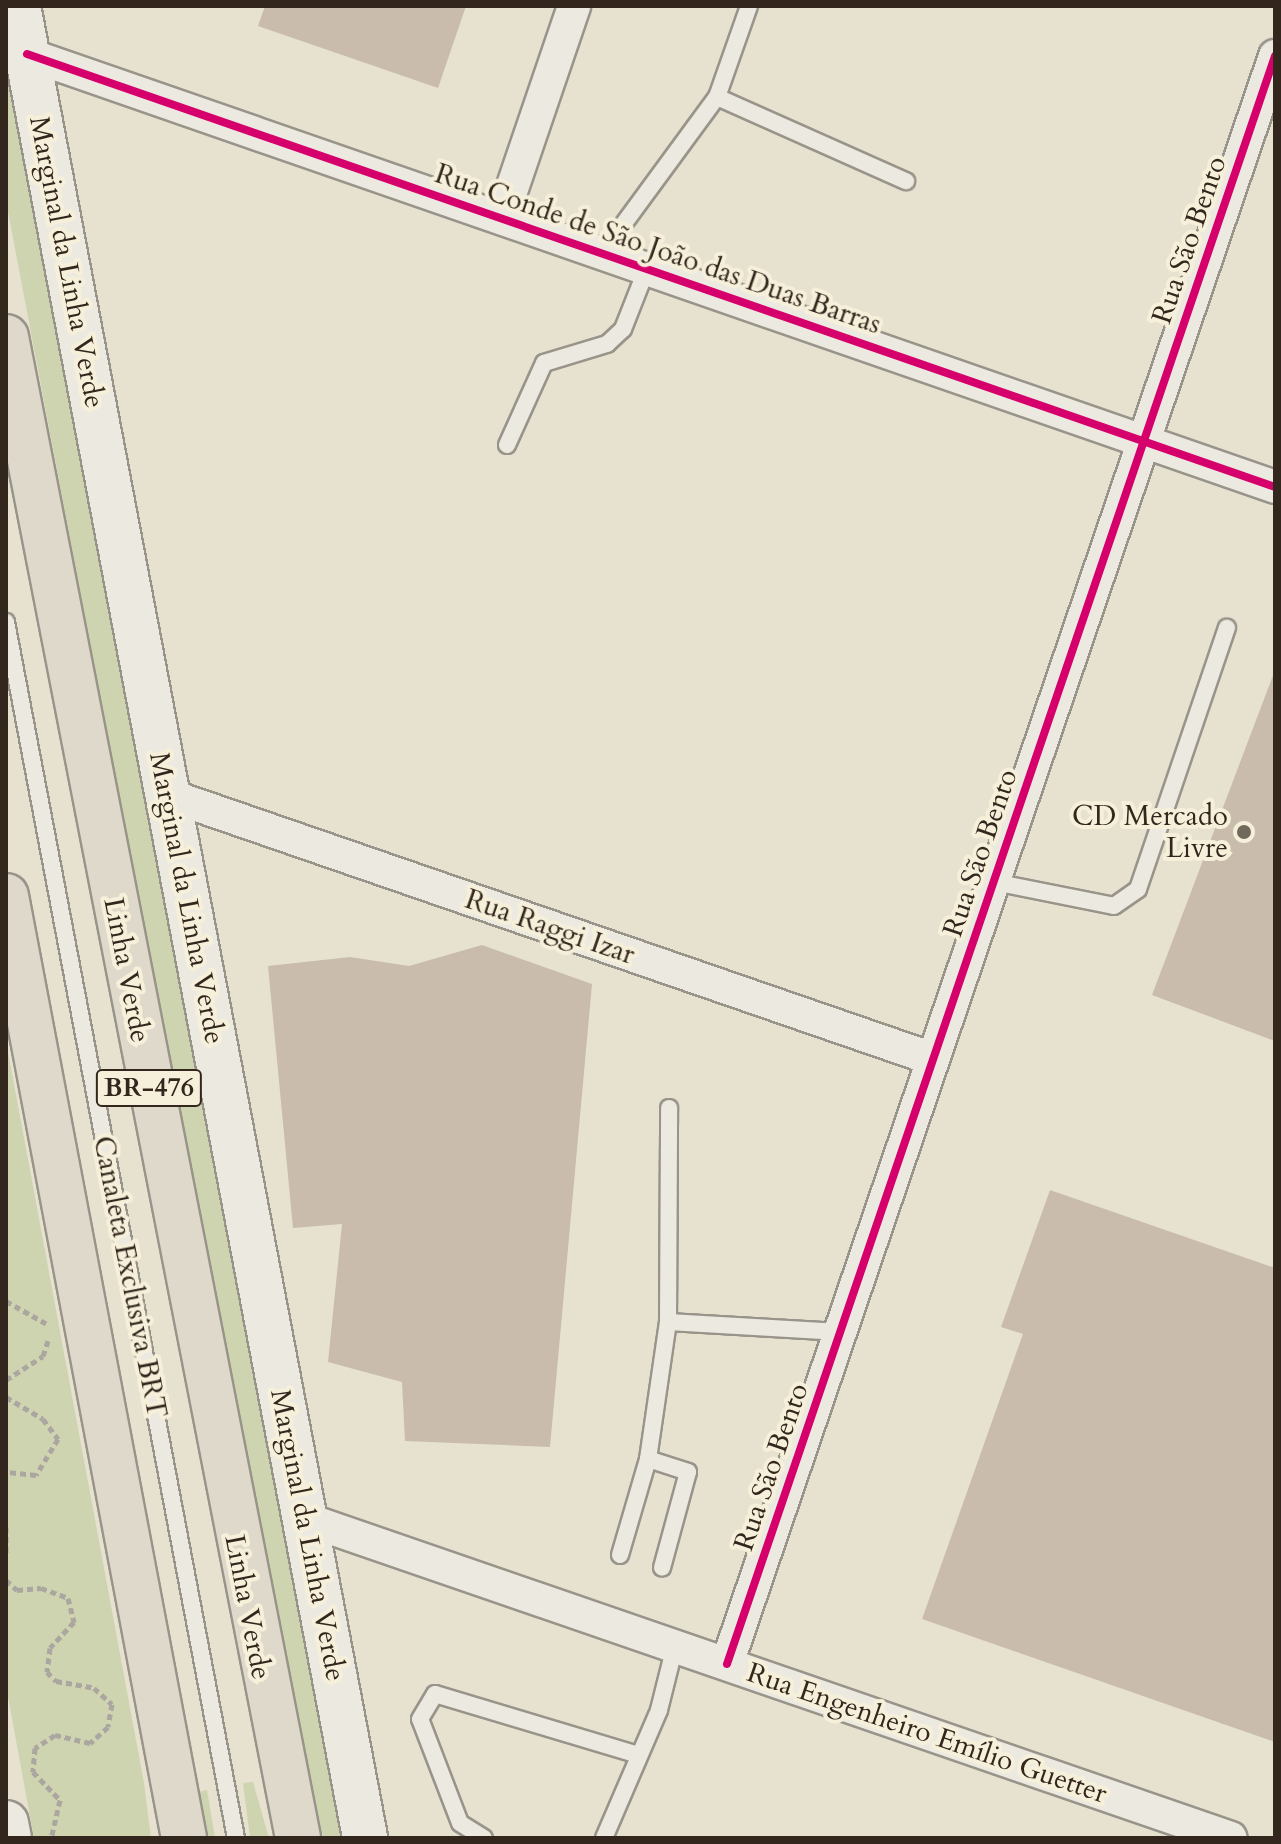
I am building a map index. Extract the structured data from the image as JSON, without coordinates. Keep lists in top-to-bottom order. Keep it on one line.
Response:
{"streets":{"highway":["Linha Verde","BR-476"],"main road":["Marginal da Linha Verde"],"street":["Rua São Bento","Rua Conde de São João das Duas Barras","Rua Raggi Izar","Rua Engenheiro Emílio Guetter"],"lane":["Canaleta Exclusiva BRT"]},"crossings":[["Rua São Bento","Rua Conde de São João das Duas Barras"],["Rua São Bento","Rua Raggi Izar"],["Rua São Bento","Rua Engenheiro Emílio Guetter"],["Rua Conde de São João das Duas Barras","Marginal da Linha Verde"],["Marginal da Linha Verde","Rua Raggi Izar"],["Marginal da Linha Verde","Rua Engenheiro Emílio Guetter"]],"places":["CD Mercado Livre"]}
